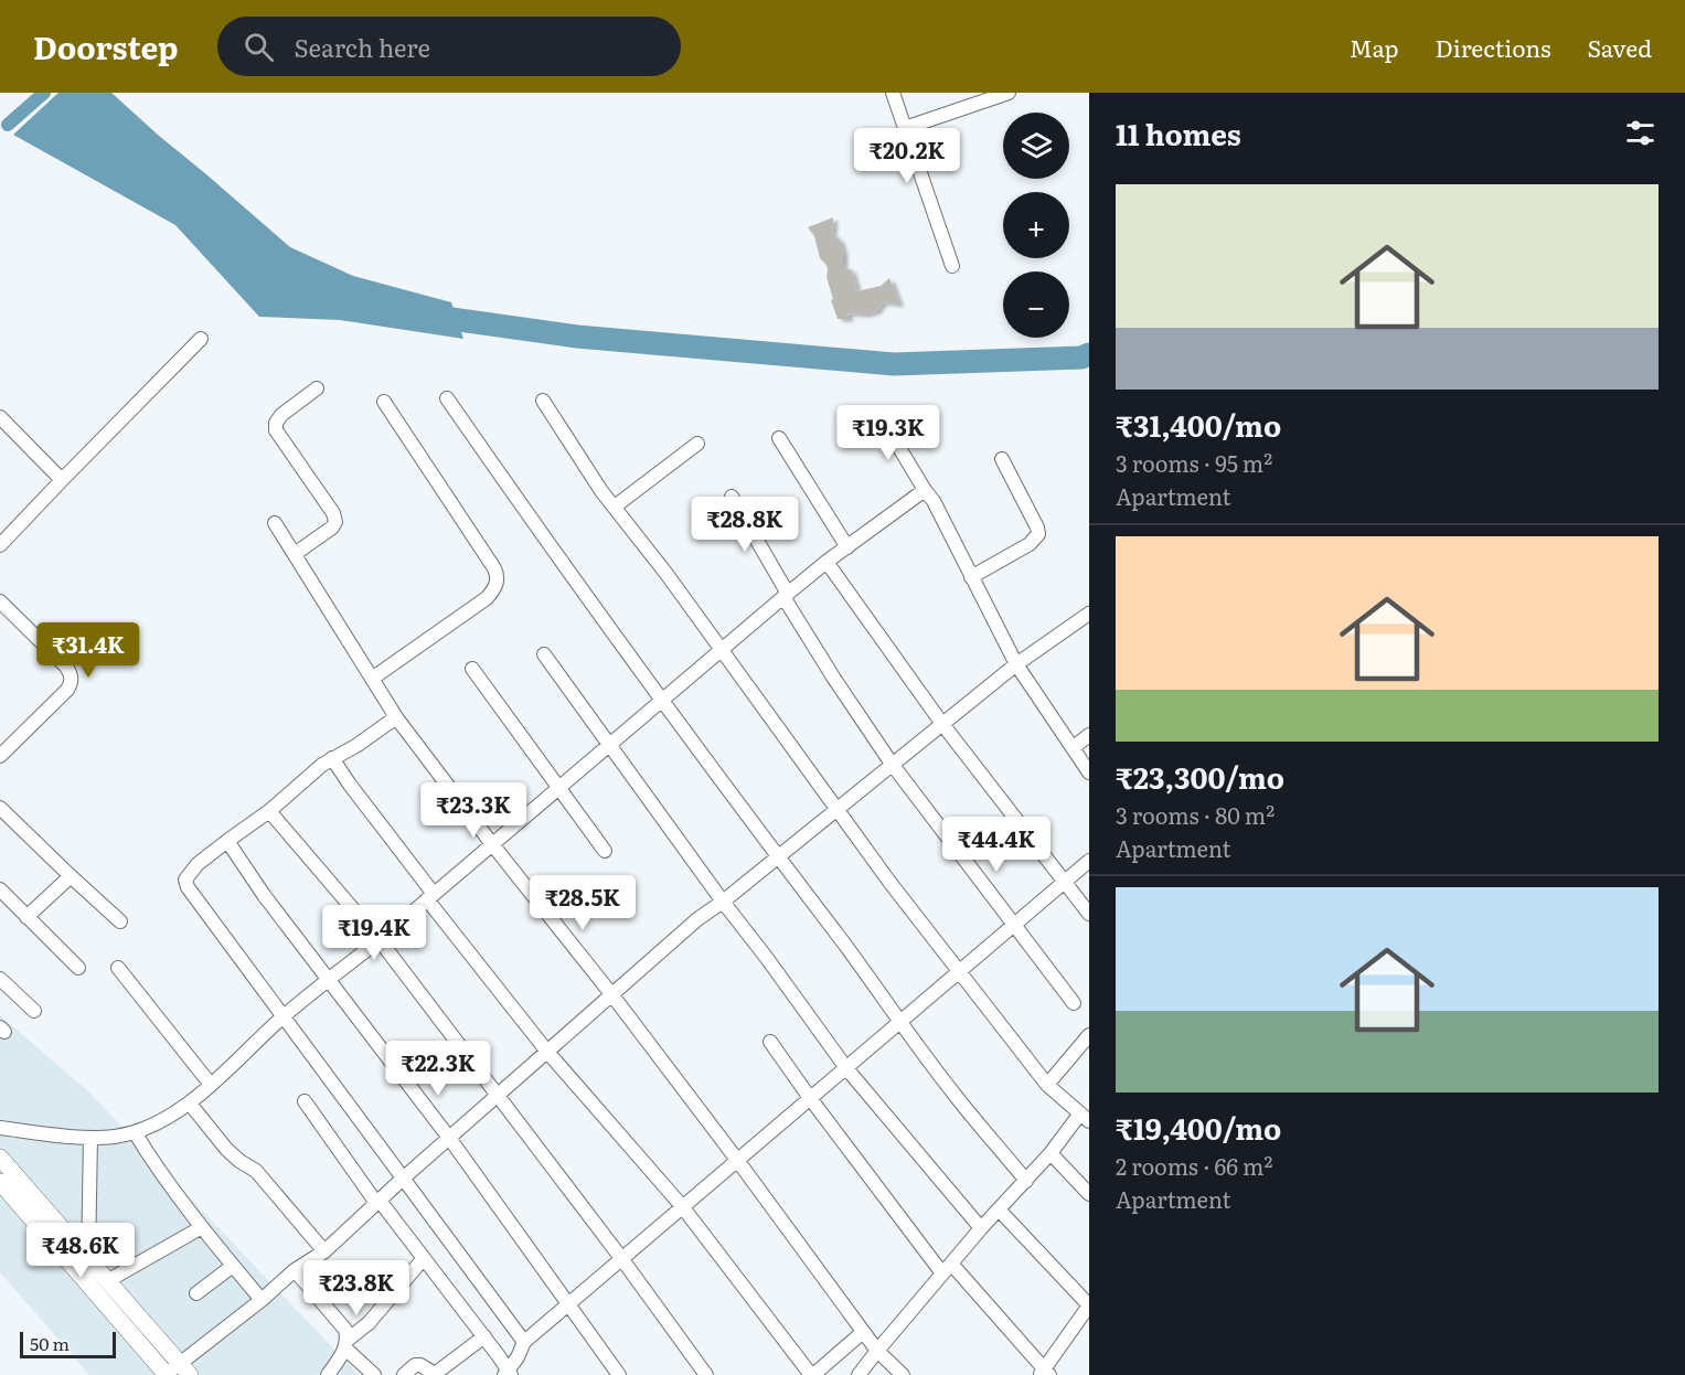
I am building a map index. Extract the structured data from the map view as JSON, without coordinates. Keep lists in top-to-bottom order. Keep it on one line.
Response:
{"scale_bar":"50 m","page":{"header":"Doorstep","search":"Search here","nav":["Map","Directions","Saved"],"heading":"11 homes","map_buttons":["+","−"],"price":["₹20.2K","₹19.3K","₹28.8K","₹31.4K","₹23.3K","₹44.4K","₹28.5K","₹19.4K","₹22.3K","₹48.6K","₹23.8K"],"list":[{"name":"₹31,400/mo","note":"3 rooms · 95 m² · Apartment"},{"name":"₹23,300/mo","note":"3 rooms · 80 m² · Apartment"},{"name":"₹19,400/mo","note":"2 rooms · 66 m² · Apartment"}],"scale":"50 m"}}
